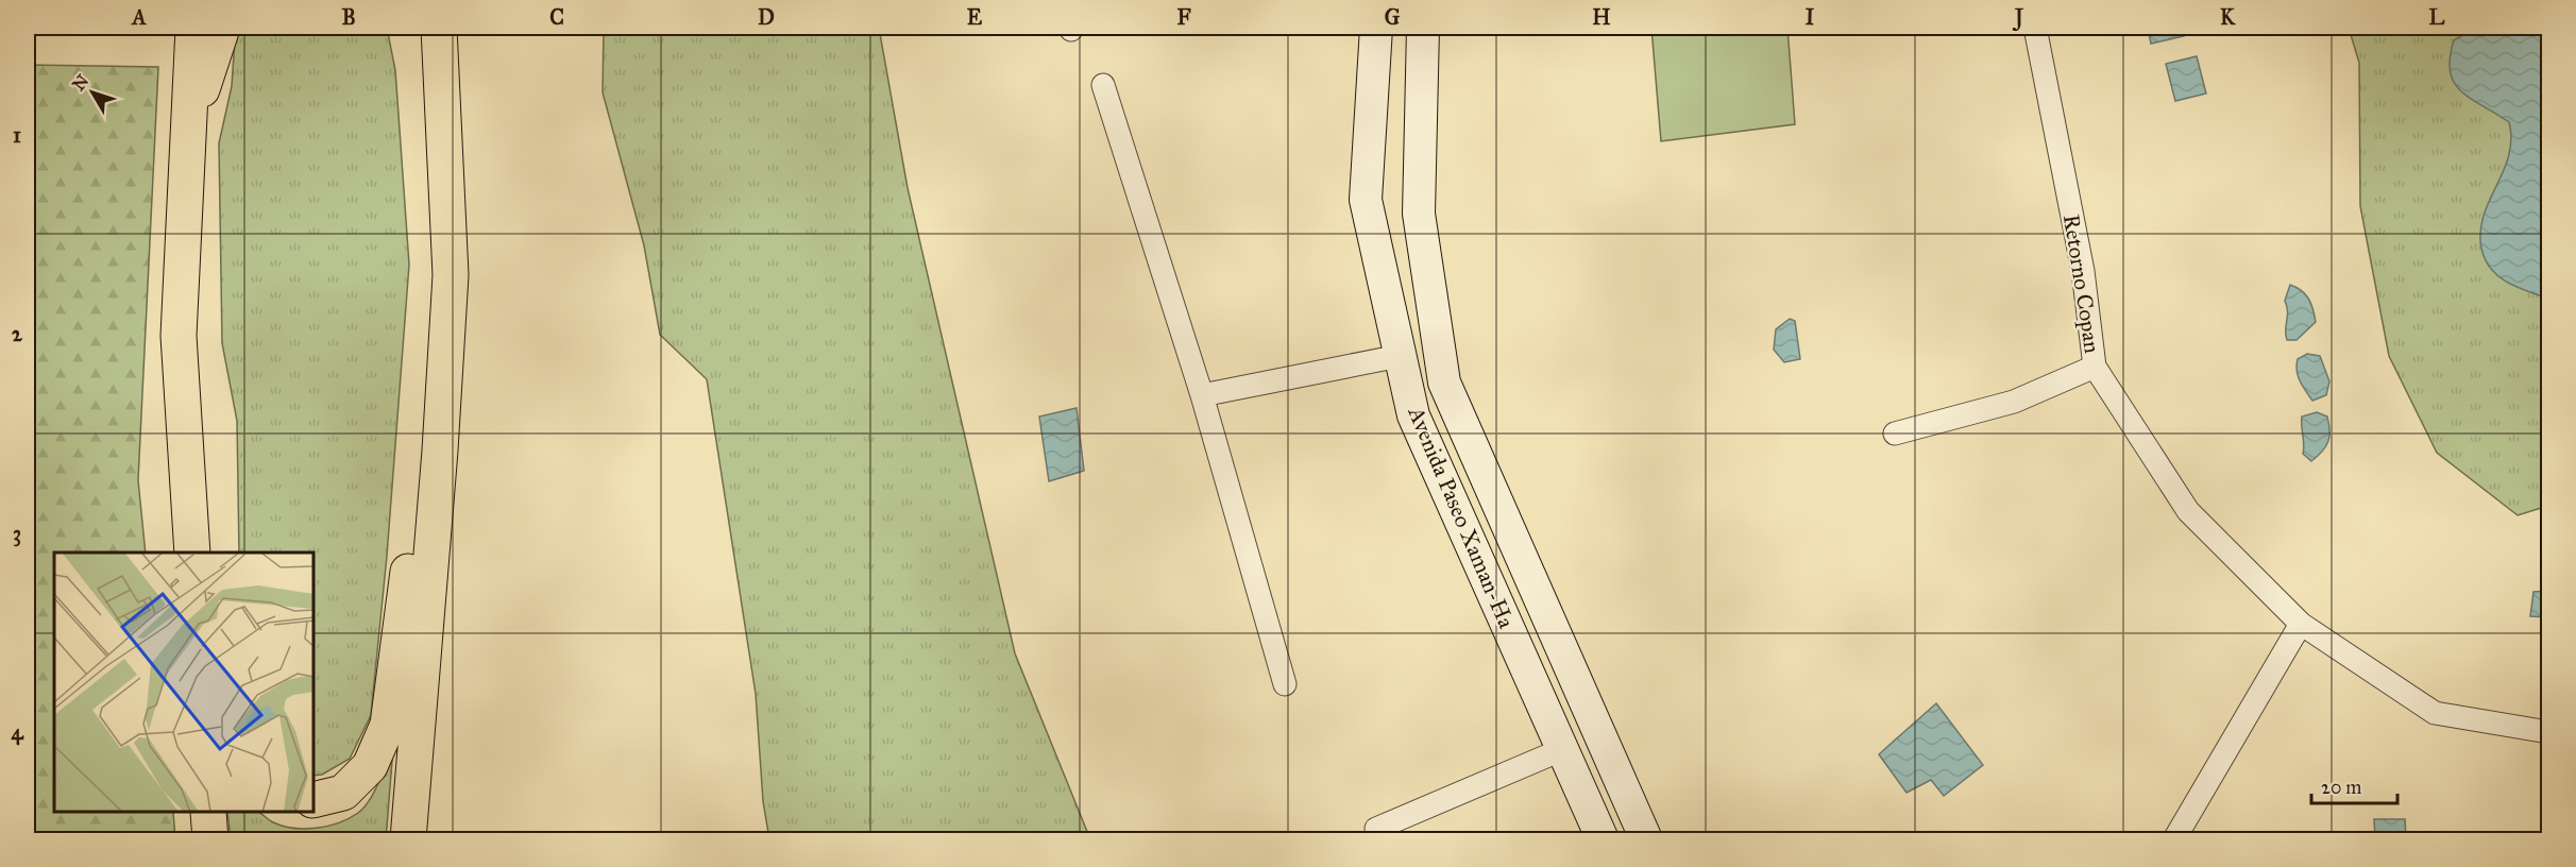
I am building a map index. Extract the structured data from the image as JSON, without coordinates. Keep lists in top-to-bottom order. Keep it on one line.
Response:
{"streets":{"main road":["Avenida Paseo Xaman-Ha"],"street":["Retorno Copan"]},"scale_bar":"20 m","north":"top left","grid":{"columns":["A","B","C","D","E","F","G","H","I","J","K","L"],"rows":["1","2","3","4"]}}
